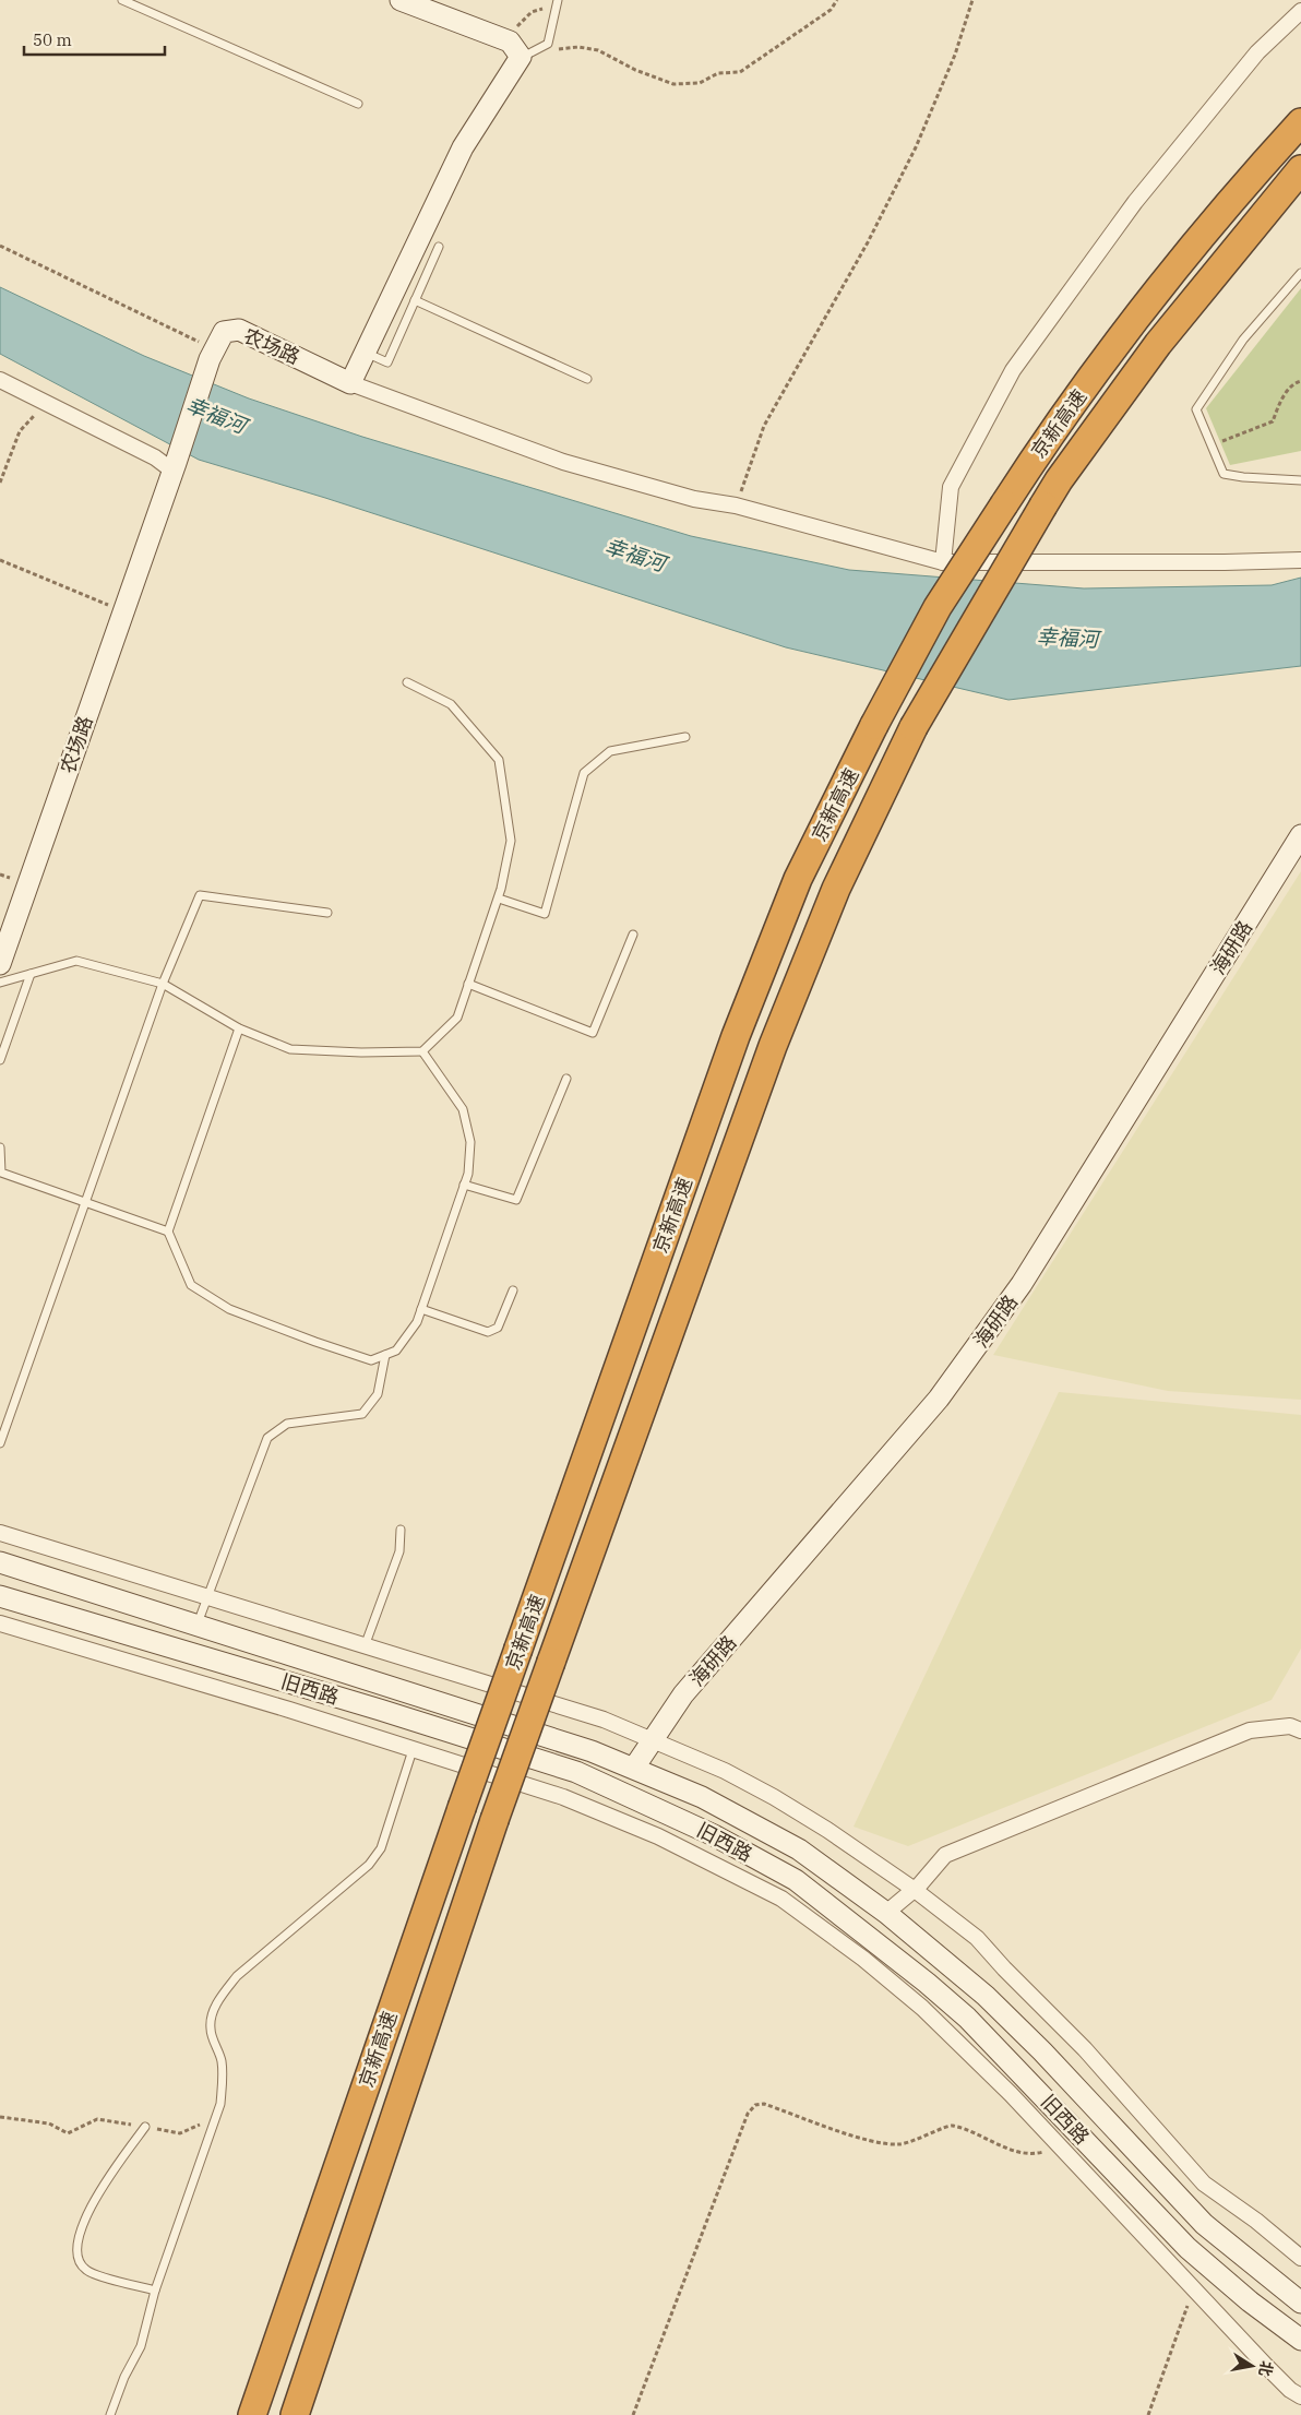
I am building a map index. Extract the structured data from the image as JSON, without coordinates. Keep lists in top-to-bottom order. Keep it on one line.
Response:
{"streets":{"highway":["京新高速"],"main road":["农场路","海研路","旧西路"]},"crossings":[["海研路","旧西路"]],"water":["幸福河"],"scale_bar":"50 m","north":"right"}
